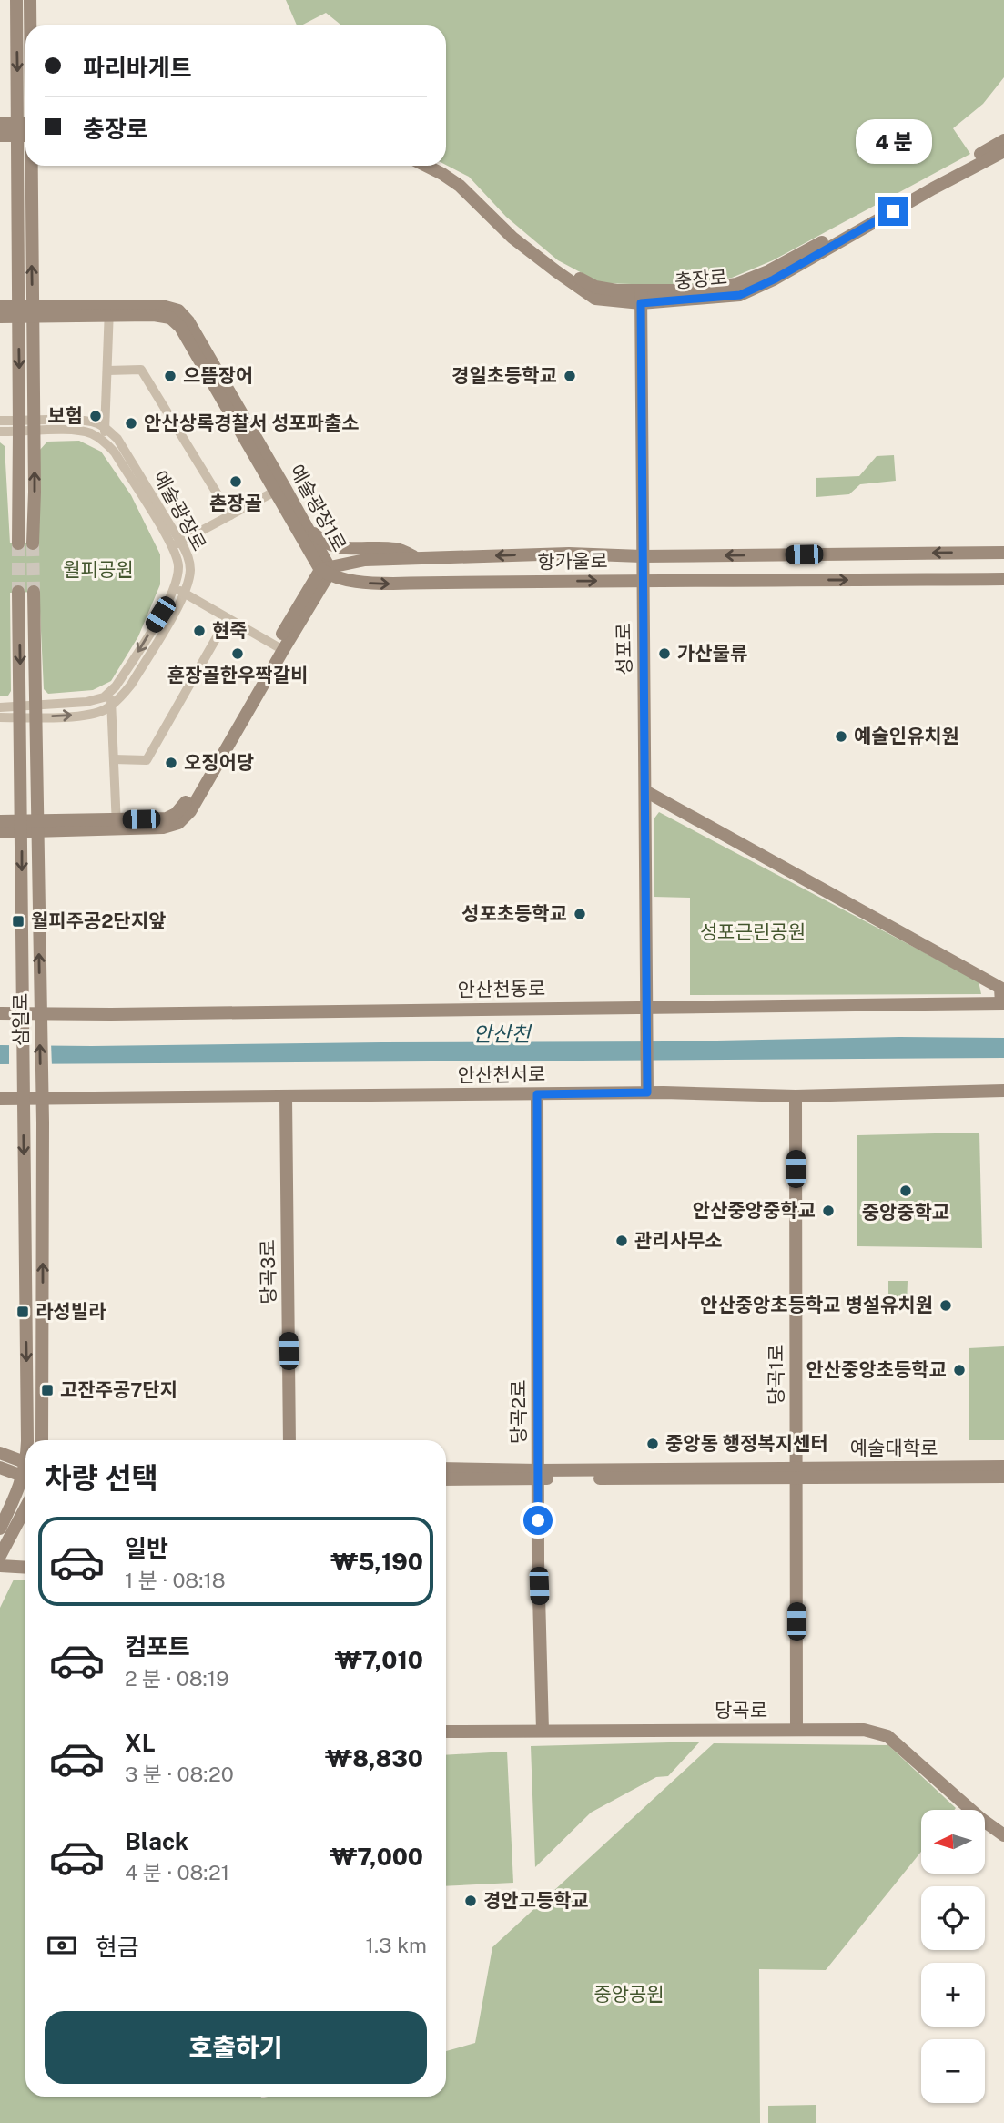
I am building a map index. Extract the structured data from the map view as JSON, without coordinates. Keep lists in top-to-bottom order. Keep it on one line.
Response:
{"streets":{"street":["충장로","예술광장1로","예술광장로","항가울로","성포로","안산천동로","삼일로","안산천서로","당곡3로","당곡1로","당곡2로","예술대학로","당곡로"]},"crossings":[["충장로","성포로"],["예술광장1로","항가울로"],["예술광장1로","삼일로"],["예술광장로","삼일로"],["항가울로","성포로"],["성포로","안산천동로"],["성포로","안산천서로"],["안산천동로","삼일로"],["삼일로","안산천서로"],["안산천서로","당곡3로"],["안산천서로","당곡1로"],["안산천서로","당곡2로"],["당곡1로","예술대학로"],["당곡1로","당곡로"],["당곡2로","예술대학로"],["당곡2로","당곡로"]],"water":["안산천"],"parks":["월피공원","성포근린공원","중앙공원"],"places":{"other":["으뜸장어","경일초등학교","보험","안산상록경찰서 성포파출소","촌장골","현죽","훈장골한우짝갈비","가산물류","예술인유치원","오징어당","성포초등학교","중앙중학교","안산중앙중학교","관리사무소","안산중앙초등학교 병설유치원","안산중앙초등학교","중앙동 행정복지센터","경안고등학교"],"transit":["월피주공2단지앞","라성빌라","고잔주공7단지"]},"north":"left","page":{"banner":["파리바게트","충장로"],"bubble":"4 분","heading":"차량 선택","list":[{"name":"일반","note":"1 분 · 08:18","value":"₩5,190"},{"name":"컴포트","note":"2 분 · 08:19","value":"₩7,010"},{"name":"XL","note":"3 분 · 08:20","value":"₩8,830"},{"name":"Black","note":"4 분 · 08:21","value":"₩7,000"}],"map_buttons":["+","−"],"pay":["현금","1.3 km"],"buttons":"호출하기"}}
